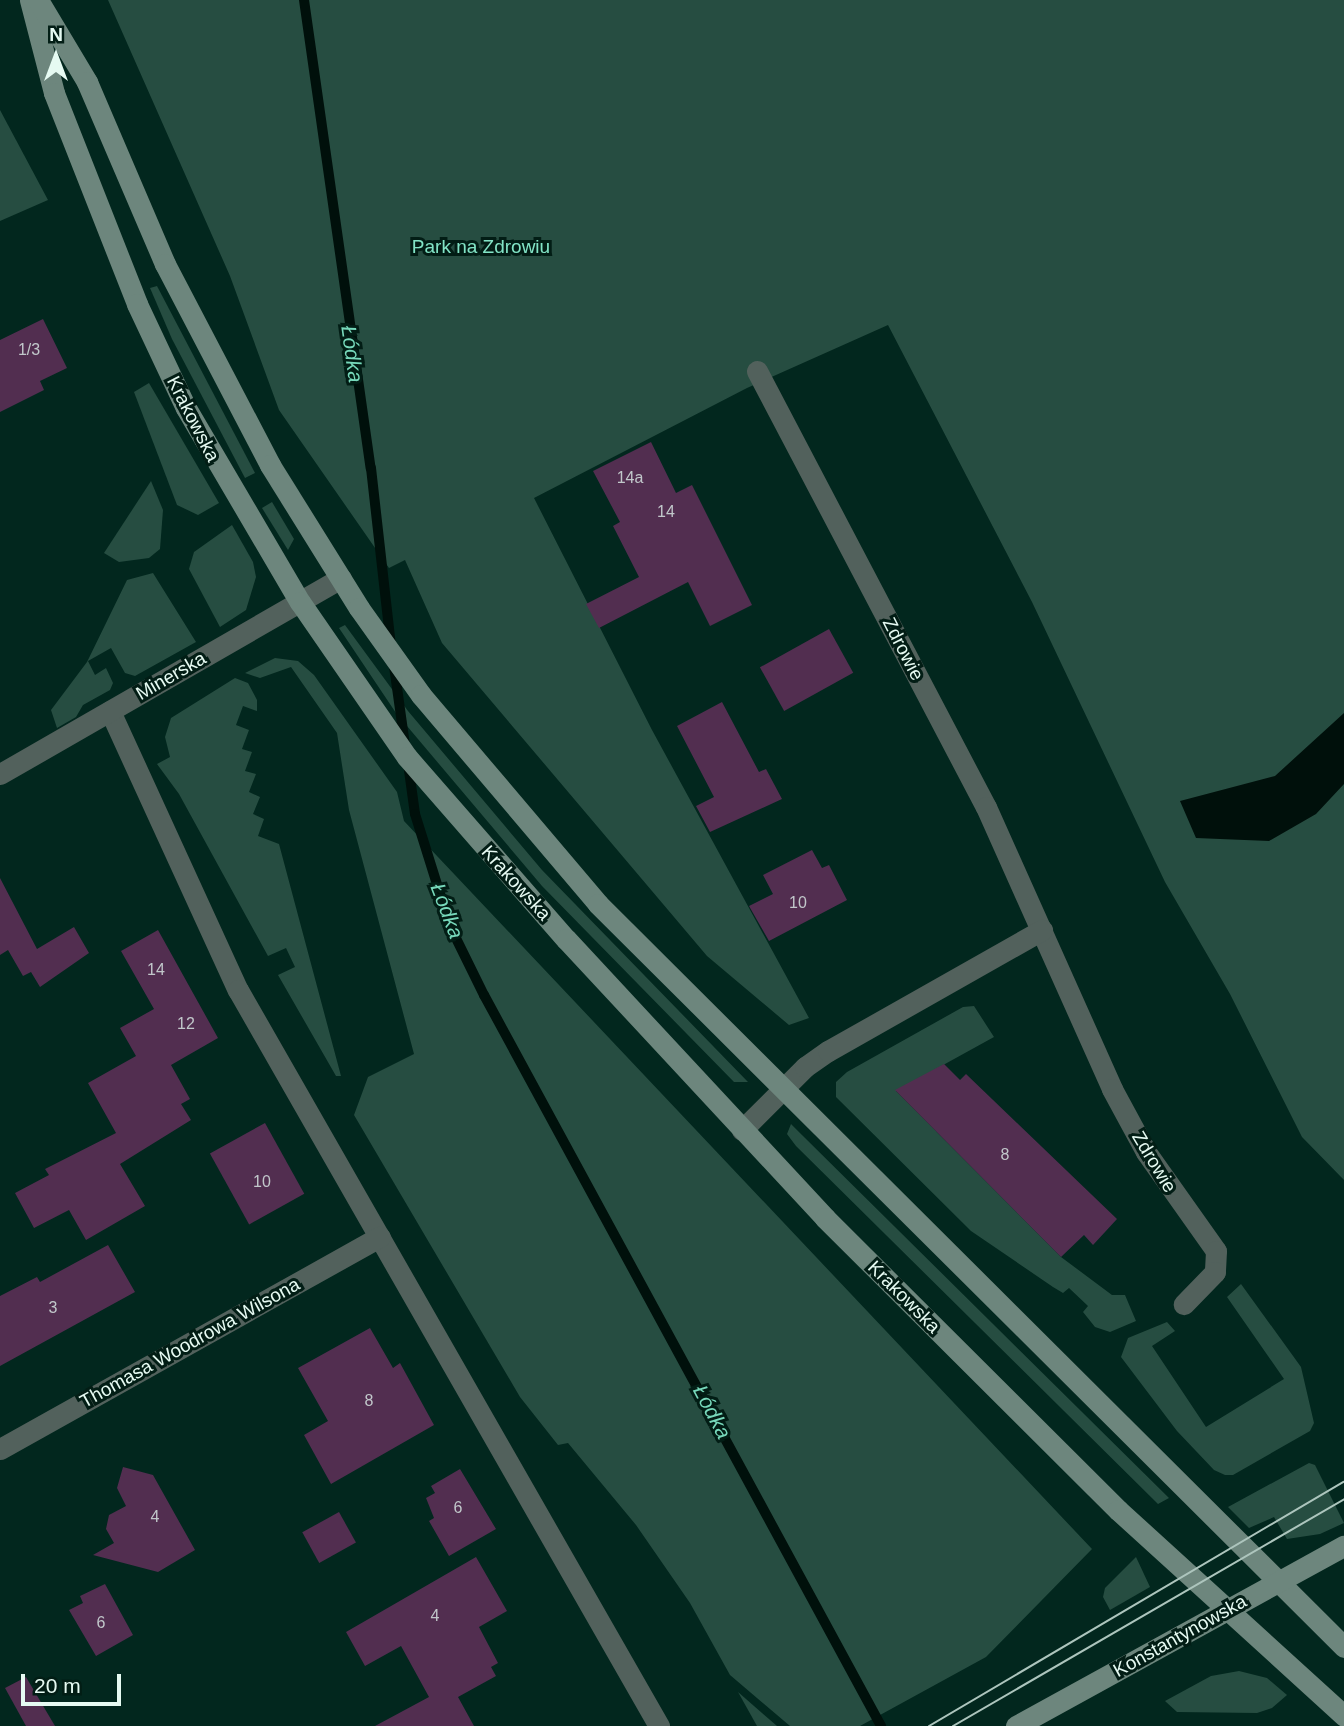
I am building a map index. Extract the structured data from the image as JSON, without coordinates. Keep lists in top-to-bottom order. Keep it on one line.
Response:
{"streets":{"main road":["Krakowska","Konstantynowska"],"street":["Zdrowie","Minerska","Thomasa Woodrowa Wilsona"]},"crossings":[["Krakowska","Minerska"],["Krakowska","Konstantynowska"]],"water":["Łódka"],"parks":["Park na Zdrowiu"],"house_numbers":["1/3","14a","14","10","14","12","8","10","3","8","6","4","4","6"],"scale_bar":"20 m","north":"top"}
